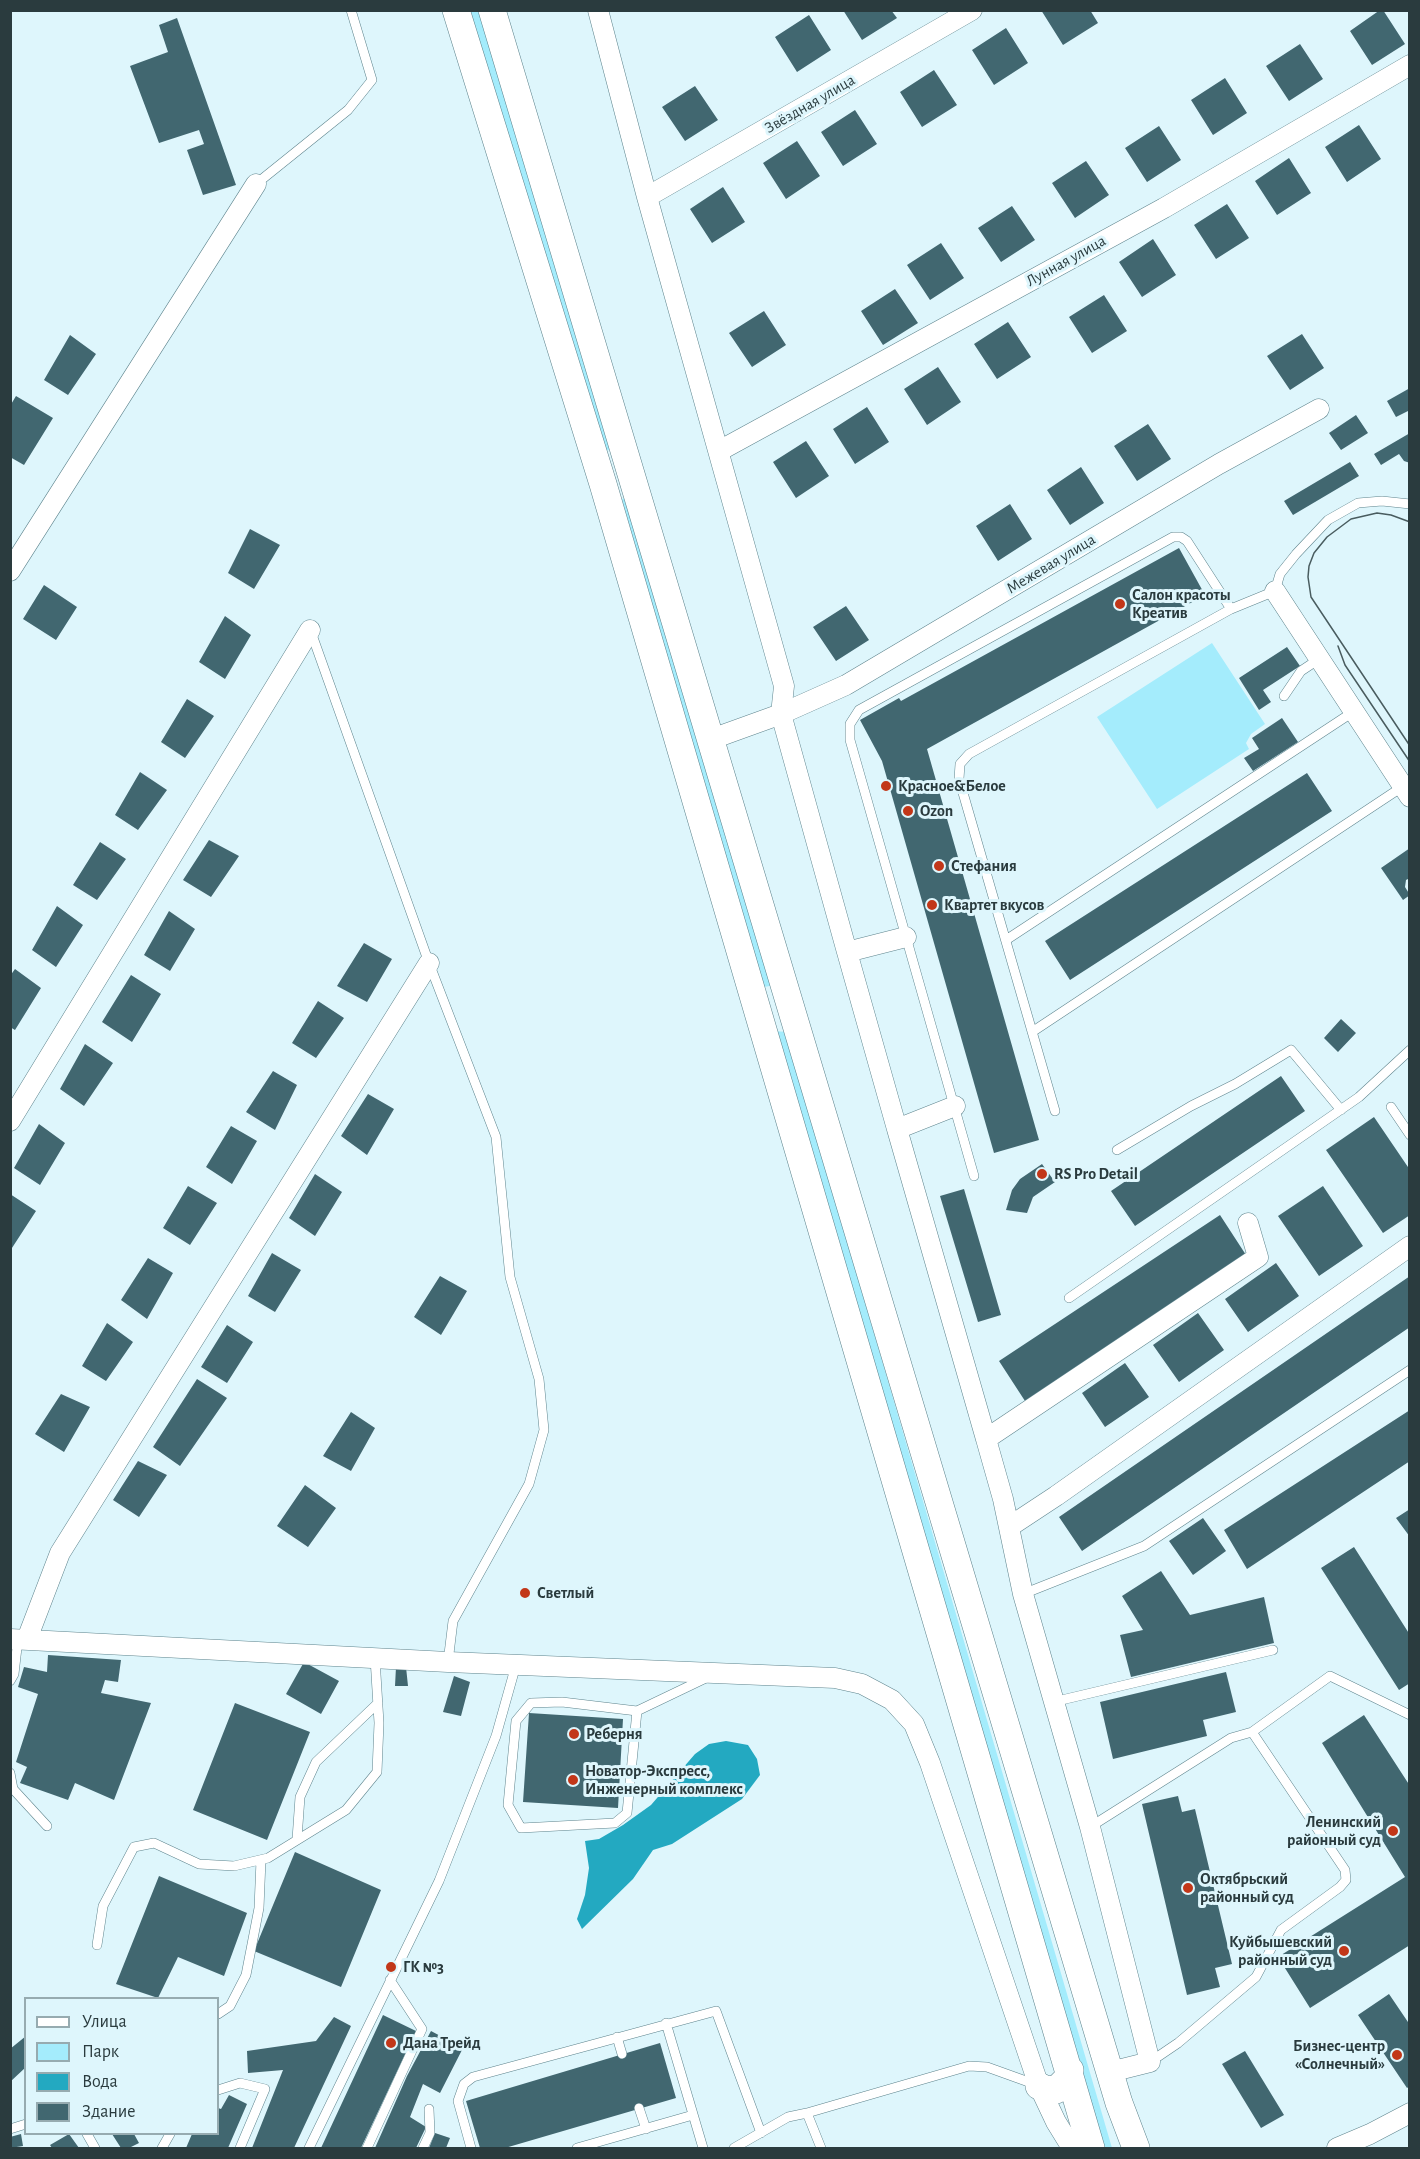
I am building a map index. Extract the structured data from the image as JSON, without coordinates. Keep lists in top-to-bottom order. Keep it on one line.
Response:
{"streets":{"street":["Звёздная улица","Лунная улица","Межевая улица"]},"places":["Салон красоты Креатив","Красное&Белое","Ozon","Стефания","Квартет вкусов","RS Pro Detail","Светлый","Реберня","Новатор-Экспресс, Инженерный комплекс","Ленинский районный суд","Октябрьский районный суд","Куйбышевский районный суд","ГК №3","Дана Трейд","Бизнес-центр «Солнечный»"],"legend":["Улица","Парк","Вода","Здание"]}
